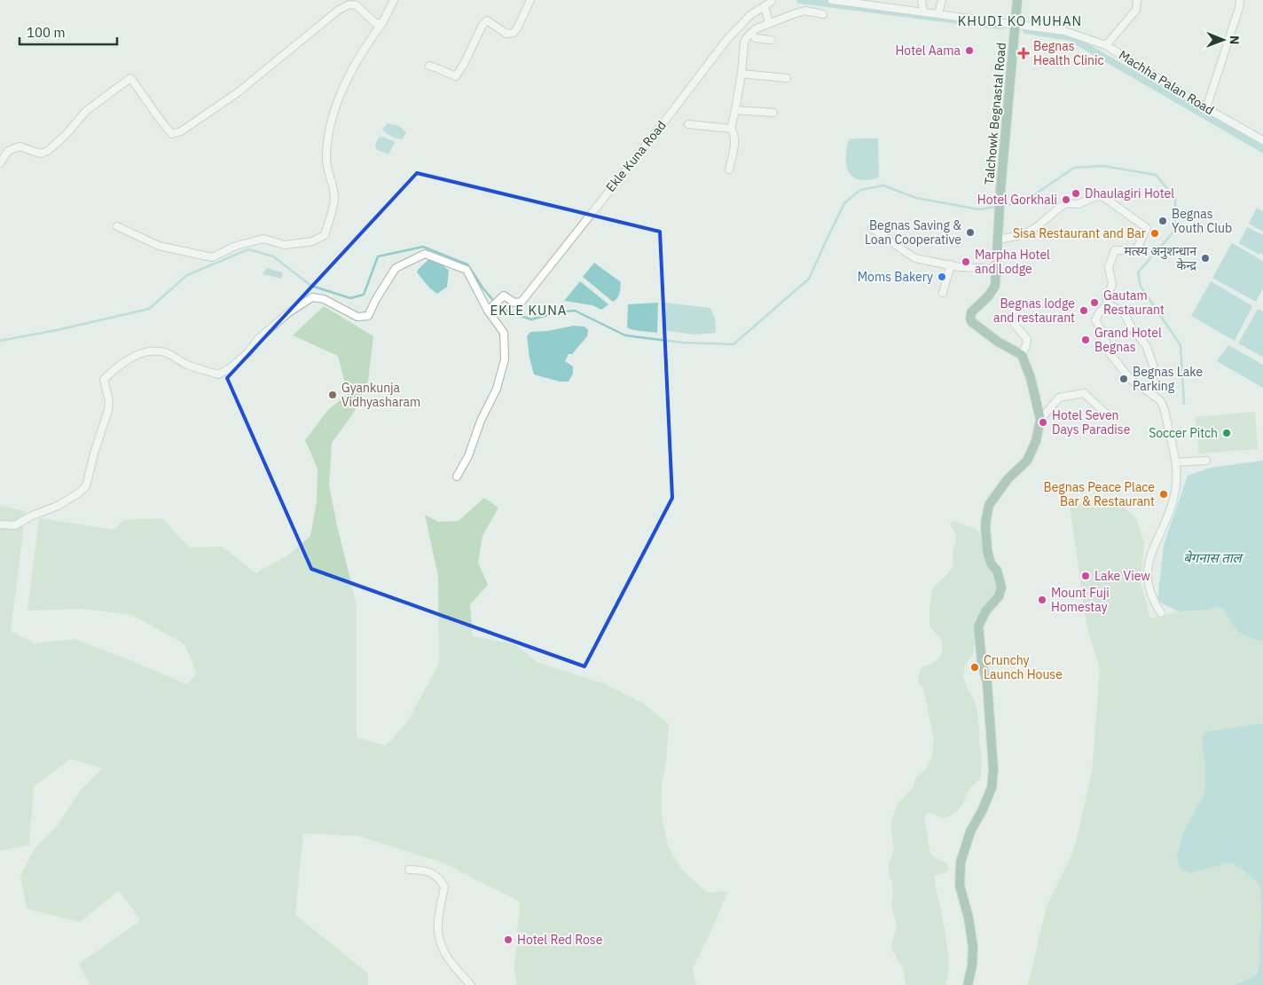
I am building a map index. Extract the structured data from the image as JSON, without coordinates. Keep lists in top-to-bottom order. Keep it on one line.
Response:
{"streets":{"main road":["Talchowk Begnastal Road"],"street":["Machha Palan Road","Ekle Kuna Road"]},"crossings":[["Machha Palan Road","Talchowk Begnastal Road"]],"districts":["KHUDI KO MUHAN","EKLE KUNA"],"water":["बेगनास ताल"],"places":{"other":["Hotel Aama","Dhaulagiri Hotel","Hotel Gorkhali","Begnas Youth Club","Begnas Saving & Loan Cooperative","Sisa Restaurant and Bar","मत्स्य अनुशन्धान केन्द्र","Marpha Hotel and Lodge","Moms Bakery","Gautam Restaurant","Begnas lodge and restaurant","Grand Hotel Begnas","Begnas Lake Parking","Gyankunja Vidhyasharam","Hotel Seven Days Paradise","Soccer Pitch","Begnas Peace Place Bar & Restaurant","Lake View","Mount Fuji Homestay","Crunchy Launch House","Hotel Red Rose"],"health":["Begnas Health Clinic"]},"scale_bar":"100 m","north":"right"}
